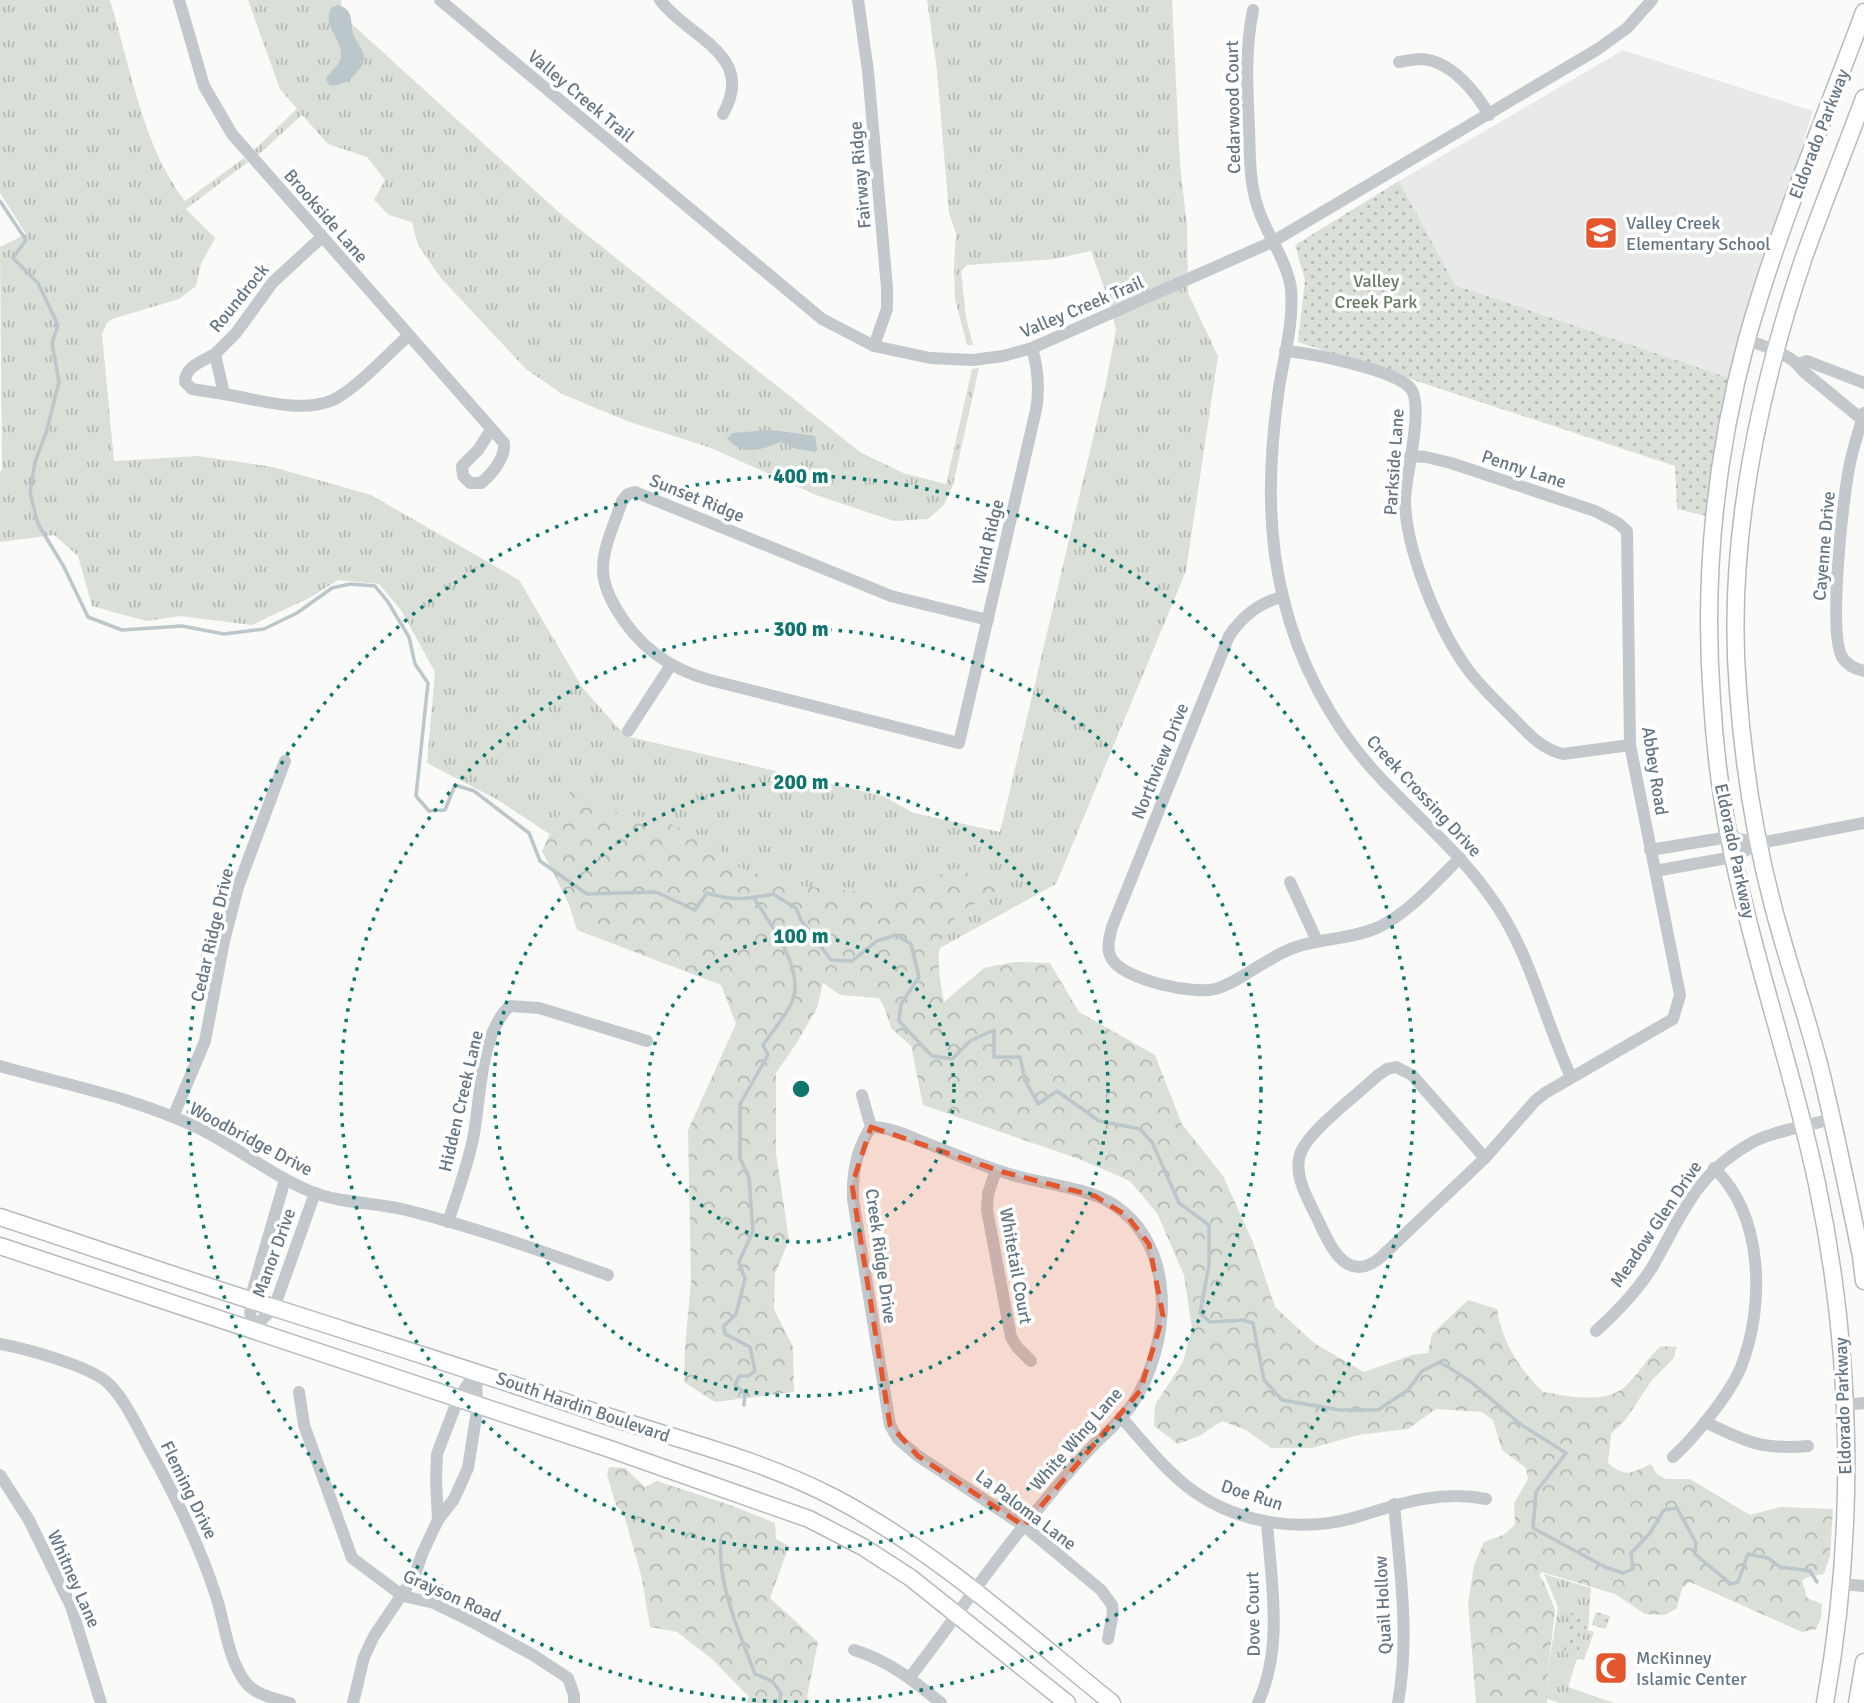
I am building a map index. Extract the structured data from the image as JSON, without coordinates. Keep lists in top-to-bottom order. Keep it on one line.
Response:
{"streets":{"main road":["Eldorado Parkway","South Hardin Boulevard"],"street":["Valley Creek Trail","Cedarwood Court","Fairway Ridge","Brookside Lane","Roundrock","Parkside Lane","Penny Lane","Sunset Ridge","Wind Ridge","Cayenne Drive","Northview Drive","Abbey Road","Creek Crossing Drive","Cedar Ridge Drive","Hidden Creek Lane","Woodbridge Drive","Meadow Glen Drive","Manor Drive","Creek Ridge Drive","Whitetail Court","White Wing Lane","Fleming Drive","Doe Run","La Paloma Lane","Whitney Lane","Grayson Road","Quail Hollow","Dove Court"]},"crossings":[["Valley Creek Trail","Cedarwood Court"],["Valley Creek Trail","Fairway Ridge"],["Valley Creek Trail","Wind Ridge"],["Valley Creek Trail","Creek Crossing Drive"],["Cedarwood Court","Creek Crossing Drive"],["Eldorado Parkway","Meadow Glen Drive"],["Brookside Lane","Roundrock"],["Parkside Lane","Penny Lane"],["Parkside Lane","Abbey Road"],["Parkside Lane","Creek Crossing Drive"],["Penny Lane","Abbey Road"],["Sunset Ridge","Wind Ridge"],["Northview Drive","Creek Crossing Drive"],["Abbey Road","Creek Crossing Drive"],["Cedar Ridge Drive","Woodbridge Drive"],["Hidden Creek Lane","Woodbridge Drive"],["Woodbridge Drive","Manor Drive"],["Manor Drive","South Hardin Boulevard"],["Creek Ridge Drive","White Wing Lane"],["Creek Ridge Drive","La Paloma Lane"],["Whitetail Court","White Wing Lane"],["South Hardin Boulevard","White Wing Lane"],["White Wing Lane","Doe Run"],["White Wing Lane","La Paloma Lane"],["Doe Run","Quail Hollow"],["Doe Run","Dove Court"]],"parks":["Valley Creek Park"],"places":{"school or university":["Valley Creek Elementary School"],"mosque":["McKinney Islamic Center"]},"rings":["400 m","300 m","200 m","100 m"]}
